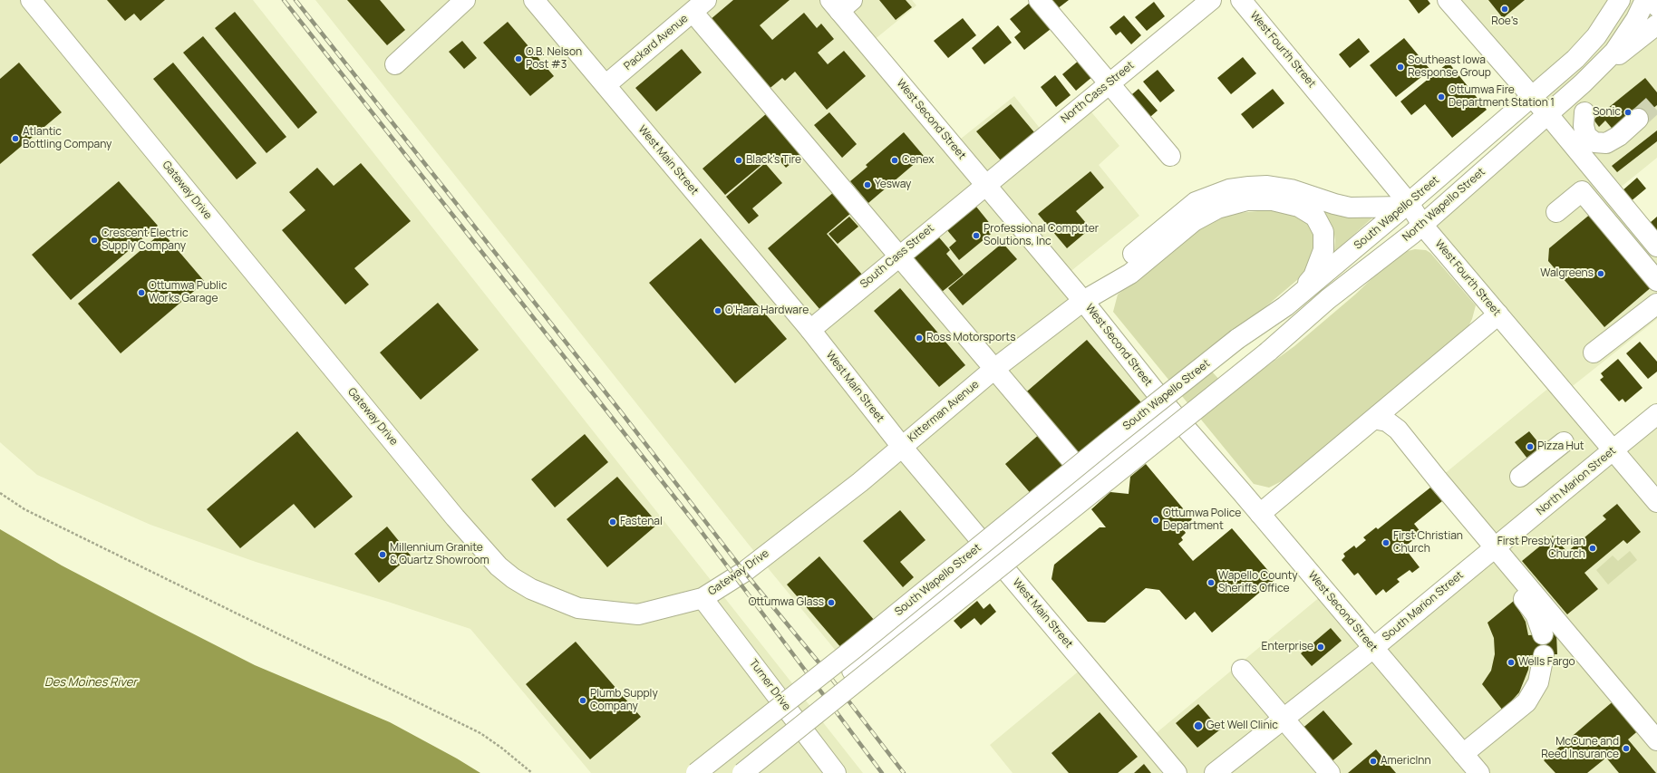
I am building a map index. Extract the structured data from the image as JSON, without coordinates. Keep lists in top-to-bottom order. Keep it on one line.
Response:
{"streets":{"main road":["Packard Avenue","West Fourth Street","North Cass Street","West Second Street","West Main Street","Gateway Drive","North Wapello Street","South Wapello Street","South Cass Street","Kitterman Avenue","North Marion Street","South Marion Street","Turner Drive"]},"crossings":[["Packard Avenue","West Main Street"],["West Fourth Street","North Wapello Street"],["West Fourth Street","South Wapello Street"],["West Fourth Street","North Marion Street"],["North Cass Street","West Second Street"],["North Cass Street","South Cass Street"],["West Second Street","South Wapello Street"],["West Second Street","South Cass Street"],["West Second Street","Kitterman Avenue"],["West Second Street","South Marion Street"],["West Main Street","South Wapello Street"],["West Main Street","South Cass Street"],["West Main Street","Kitterman Avenue"],["Gateway Drive","Kitterman Avenue"],["Gateway Drive","Turner Drive"],["North Marion Street","South Marion Street"]],"water":["Des Moines River"],"places":["Roe's","O.B. Nelson Post #3","Southeast Iowa Response Group","Ottumwa Fire Department Station 1","Sonic","Atlantic Bottling Company","Black's Tire","Cenex","Yesway","Professional Computer Solutions, Inc","Crescent Electric Supply Company","Walgreens","Ottumwa Public Works Garage","O'Hara Hardware","Ross Motorsports","Pizza Hut","Ottumwa Police Department","Fastenal","First Christian Church","First Presbyterian Church","Millennium Granite & Quartz Showroom","Wapello County Sheriffs Office","Ottumwa Glass","Enterprise","Wells Fargo","Plumb Supply Company","Get Well Clinic","McCune and Reed Insurance","AmericInn"]}
